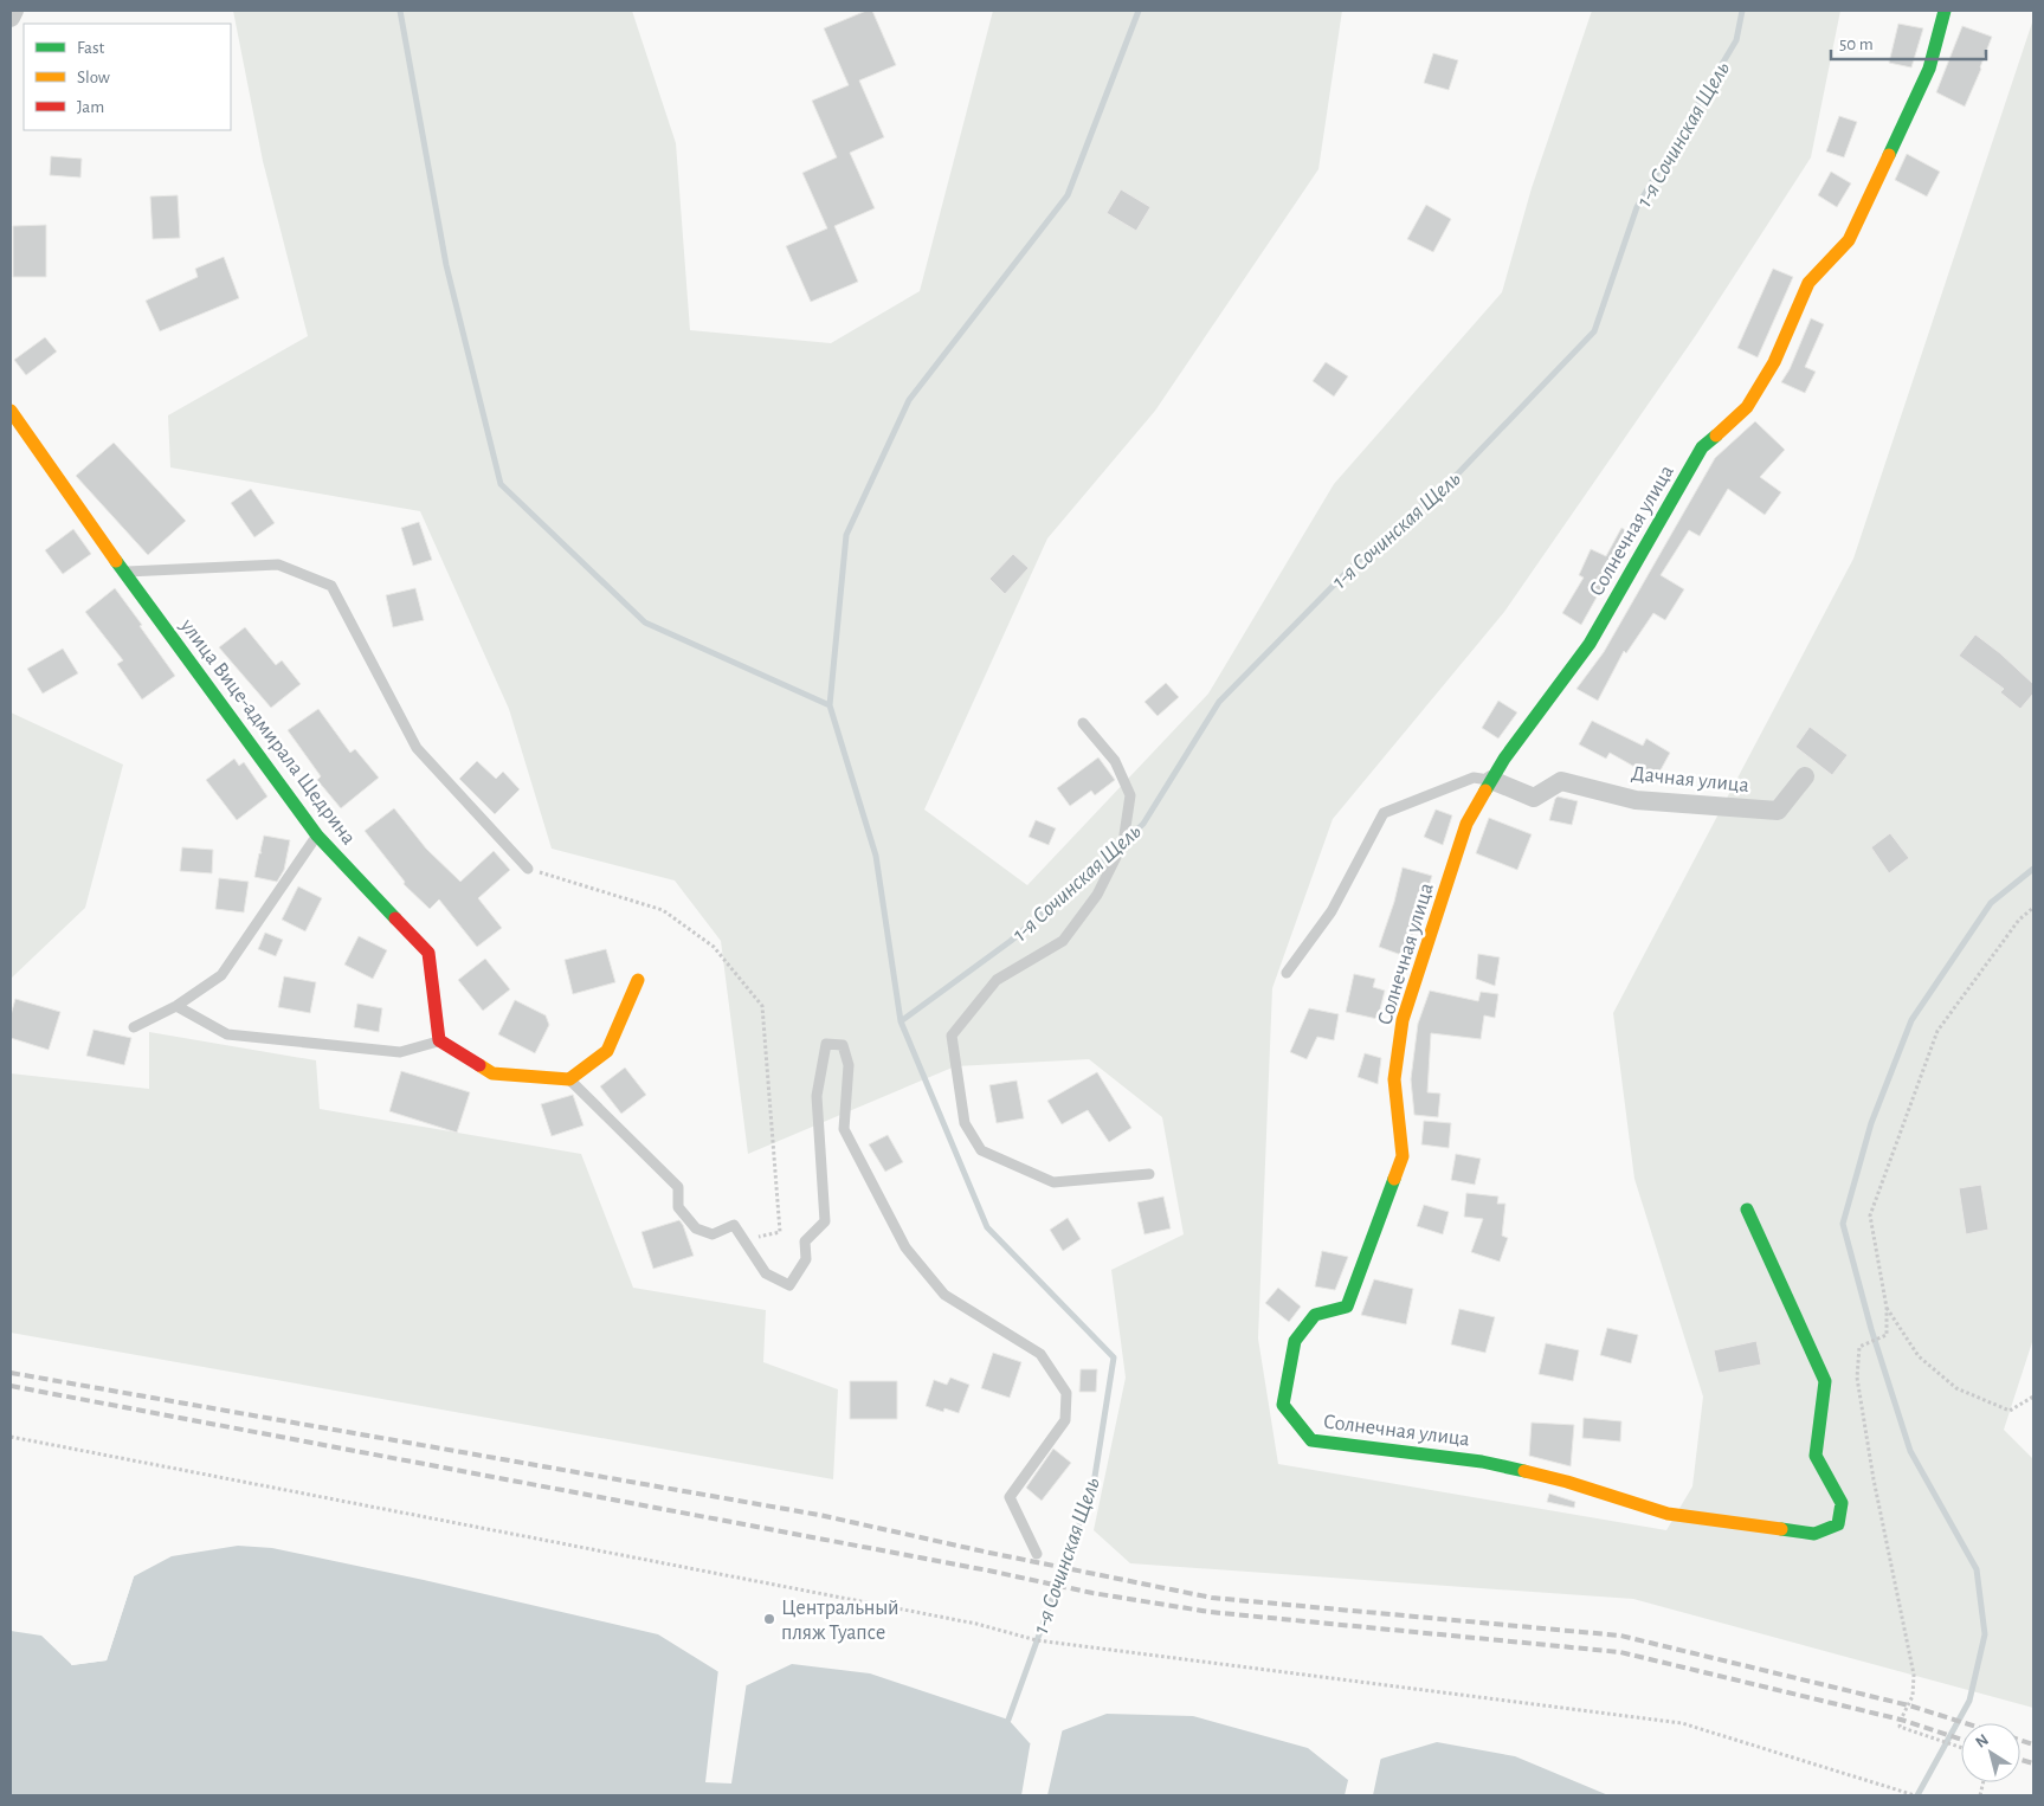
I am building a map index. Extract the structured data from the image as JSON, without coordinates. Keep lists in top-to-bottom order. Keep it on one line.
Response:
{"streets":{"street":["Солнечная улица","улица Вице-адмирала Щедрина","Дачная улица"]},"crossings":[["Солнечная улица","Дачная улица"]],"water":["1-я Сочинская Щель"],"places":["Центральный пляж Туапсе"],"legend":["Fast","Slow","Jam"],"scale_bar":"50 m","north":"top left"}
